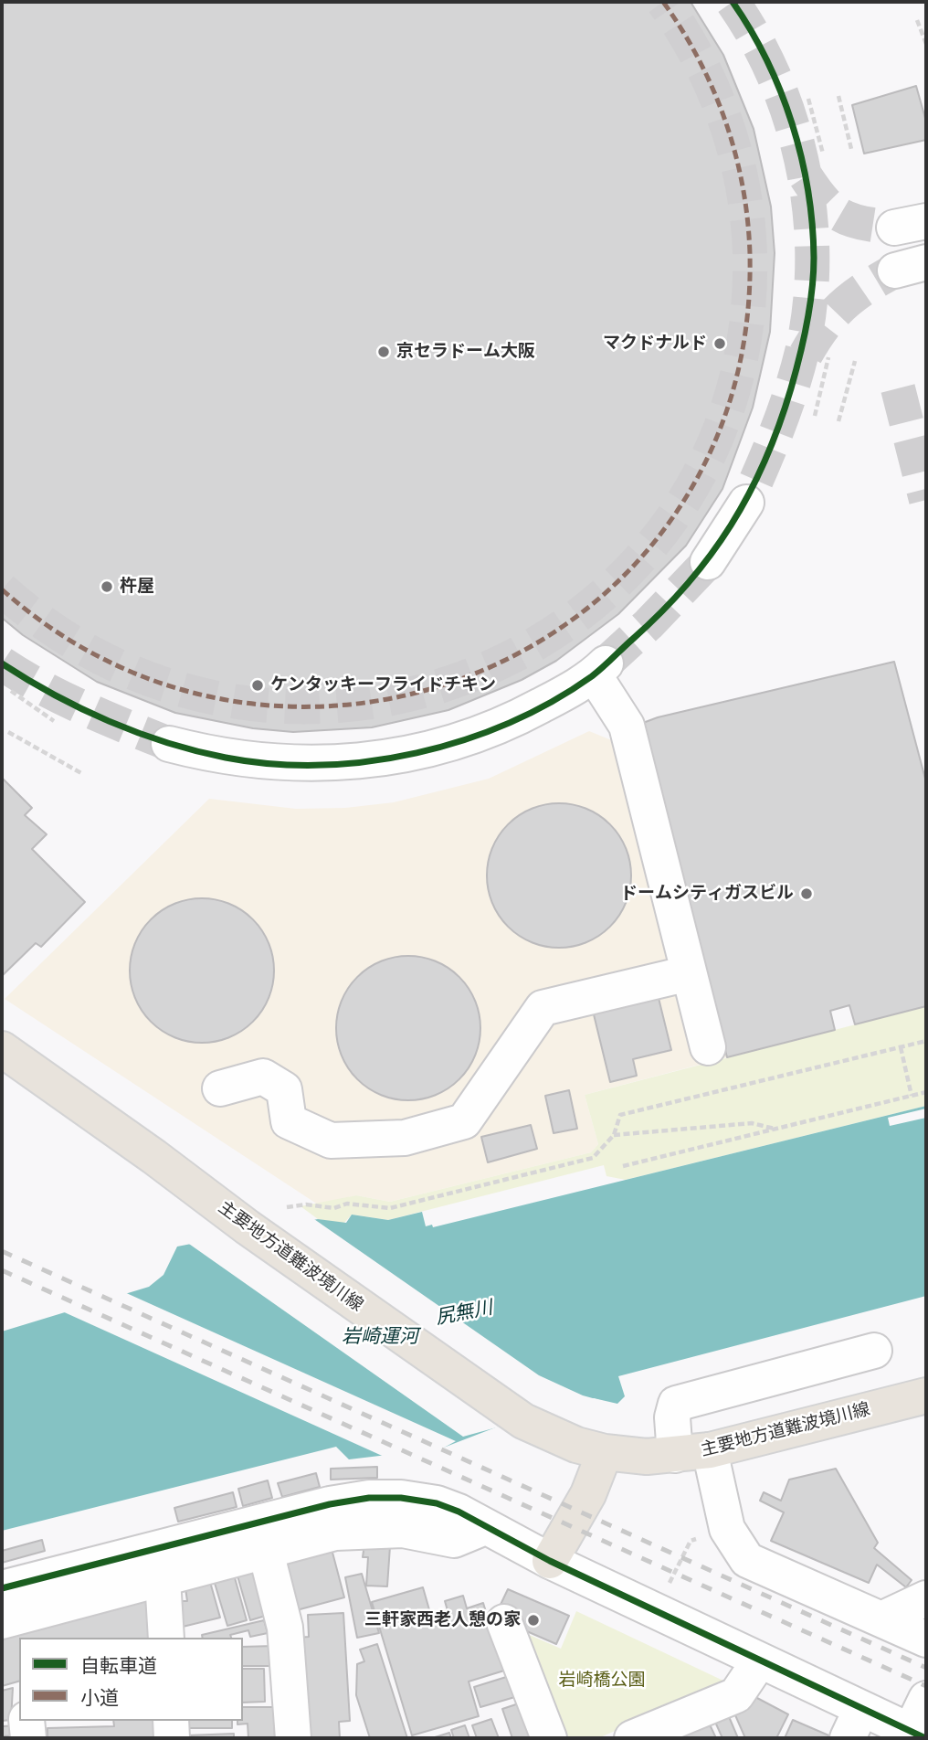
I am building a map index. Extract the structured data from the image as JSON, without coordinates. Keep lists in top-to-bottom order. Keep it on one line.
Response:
{"streets":{"main road":["主要地方道難波境川線"]},"water":["尻無川","岩崎運河"],"parks":["岩崎橋公園"],"places":["マクドナルド","京セラドーム大阪","杵屋","ケンタッキーフライドチキン","ドームシティガスビル","三軒家西老人憩の家"],"legend":["自転車道","小道"]}
